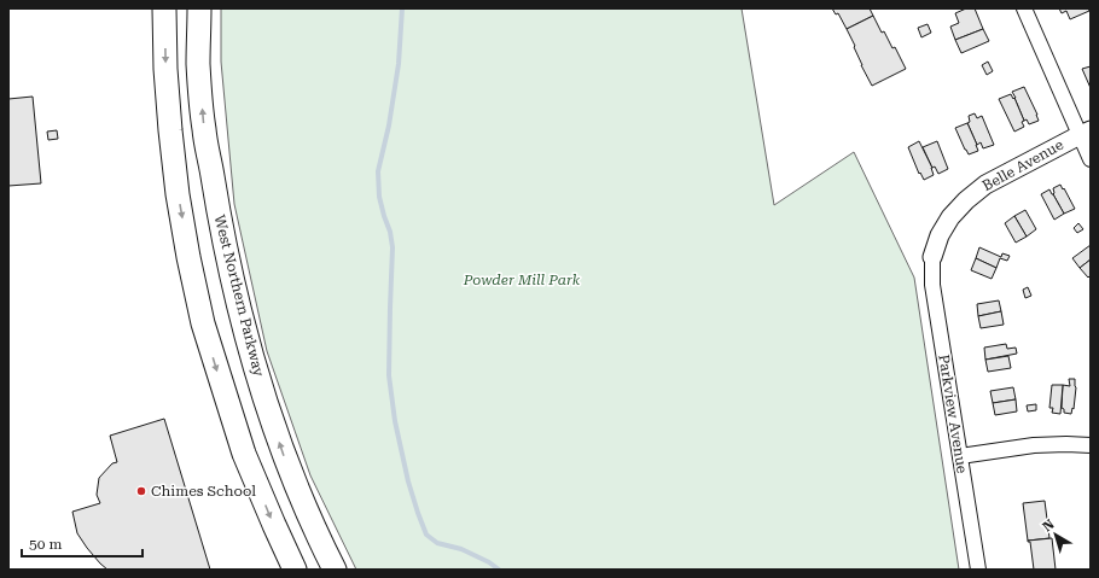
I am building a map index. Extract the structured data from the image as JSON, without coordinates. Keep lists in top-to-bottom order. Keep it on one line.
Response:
{"streets":{"main road":["West Northern Parkway"],"street":["Belle Avenue","Parkview Avenue"]},"crossings":[["Belle Avenue","Parkview Avenue"]],"parks":["Powder Mill Park"],"places":["Chimes School"],"scale_bar":"50 m","north":"top left"}
